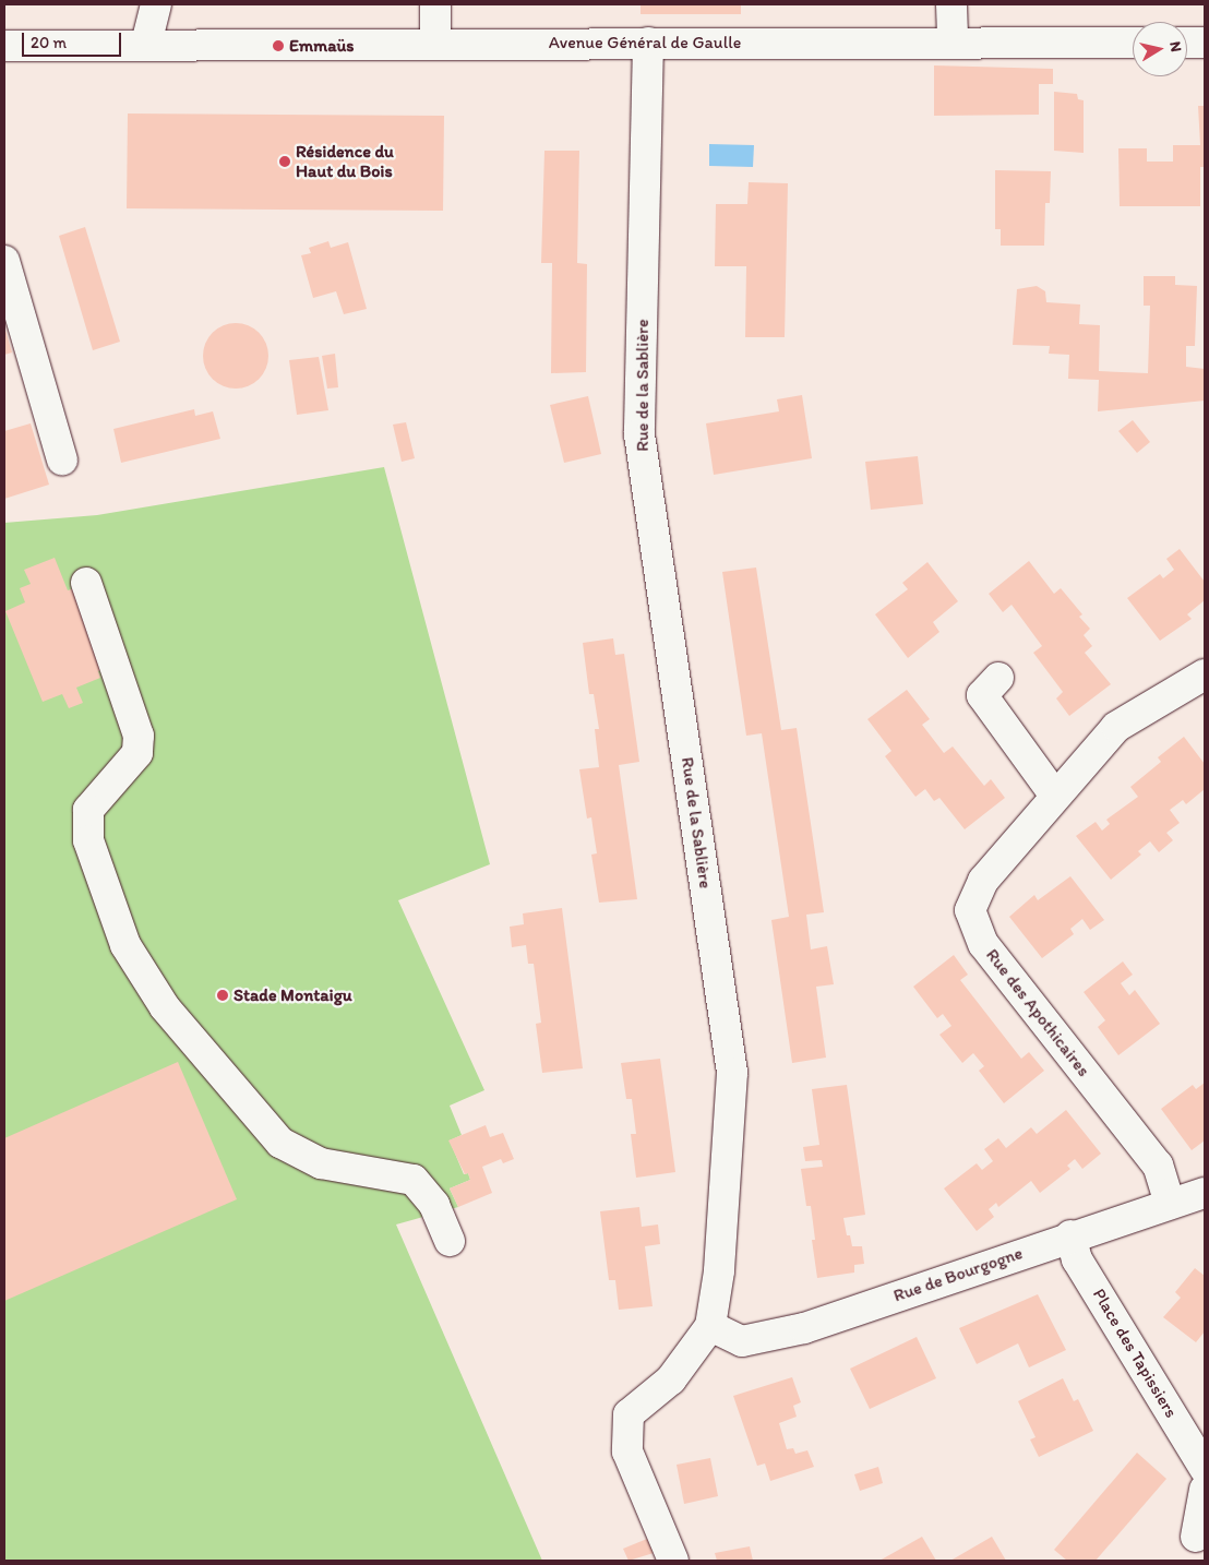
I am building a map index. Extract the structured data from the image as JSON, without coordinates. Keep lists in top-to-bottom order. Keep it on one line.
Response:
{"streets":{"street":["Avenue Général de Gaulle","Rue de la Sablière","Rue des Apothicaires","Rue de Bourgogne","Place des Tapissiers"]},"crossings":[["Avenue Général de Gaulle","Rue de la Sablière"],["Rue de la Sablière","Rue de Bourgogne"],["Rue des Apothicaires","Rue de Bourgogne"],["Rue de Bourgogne","Place des Tapissiers"]],"places":["Emmaüs","Résidence du Haut du Bois","Stade Montaigu"],"scale_bar":"20 m","north":"right"}
